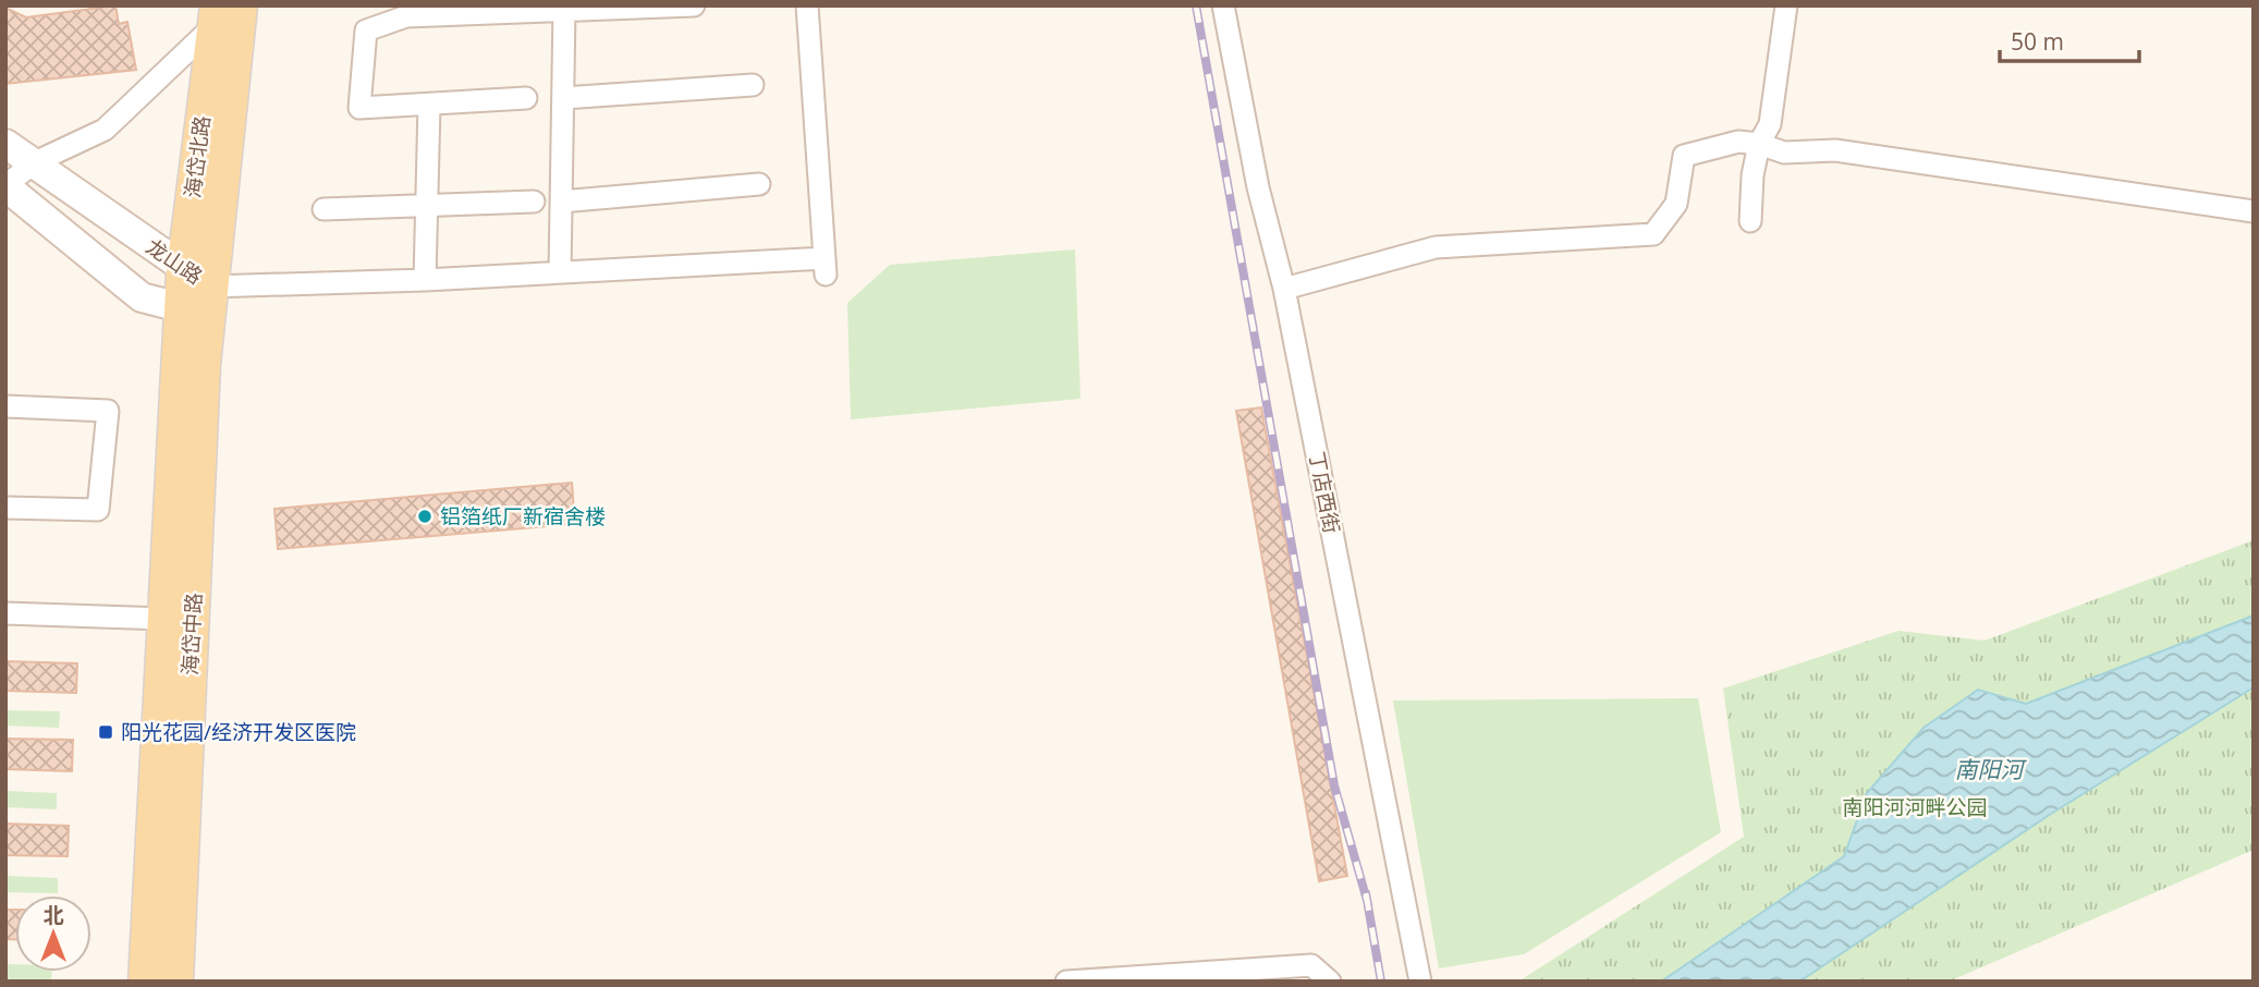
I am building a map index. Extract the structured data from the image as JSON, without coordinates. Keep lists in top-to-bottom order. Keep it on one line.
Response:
{"streets":{"main road":["海岱北路","海岱中路"],"street":["龙山路","丁店西街"]},"crossings":[["海岱北路","龙山路"],["海岱北路","海岱中路"],["龙山路","海岱中路"]],"water":["南阳河"],"parks":["南阳河河畔公园"],"places":{"other":["铝箔纸厂新宿舍楼"],"transit":["阳光花园/经济开发区医院"]},"scale_bar":"50 m","north":"top"}
